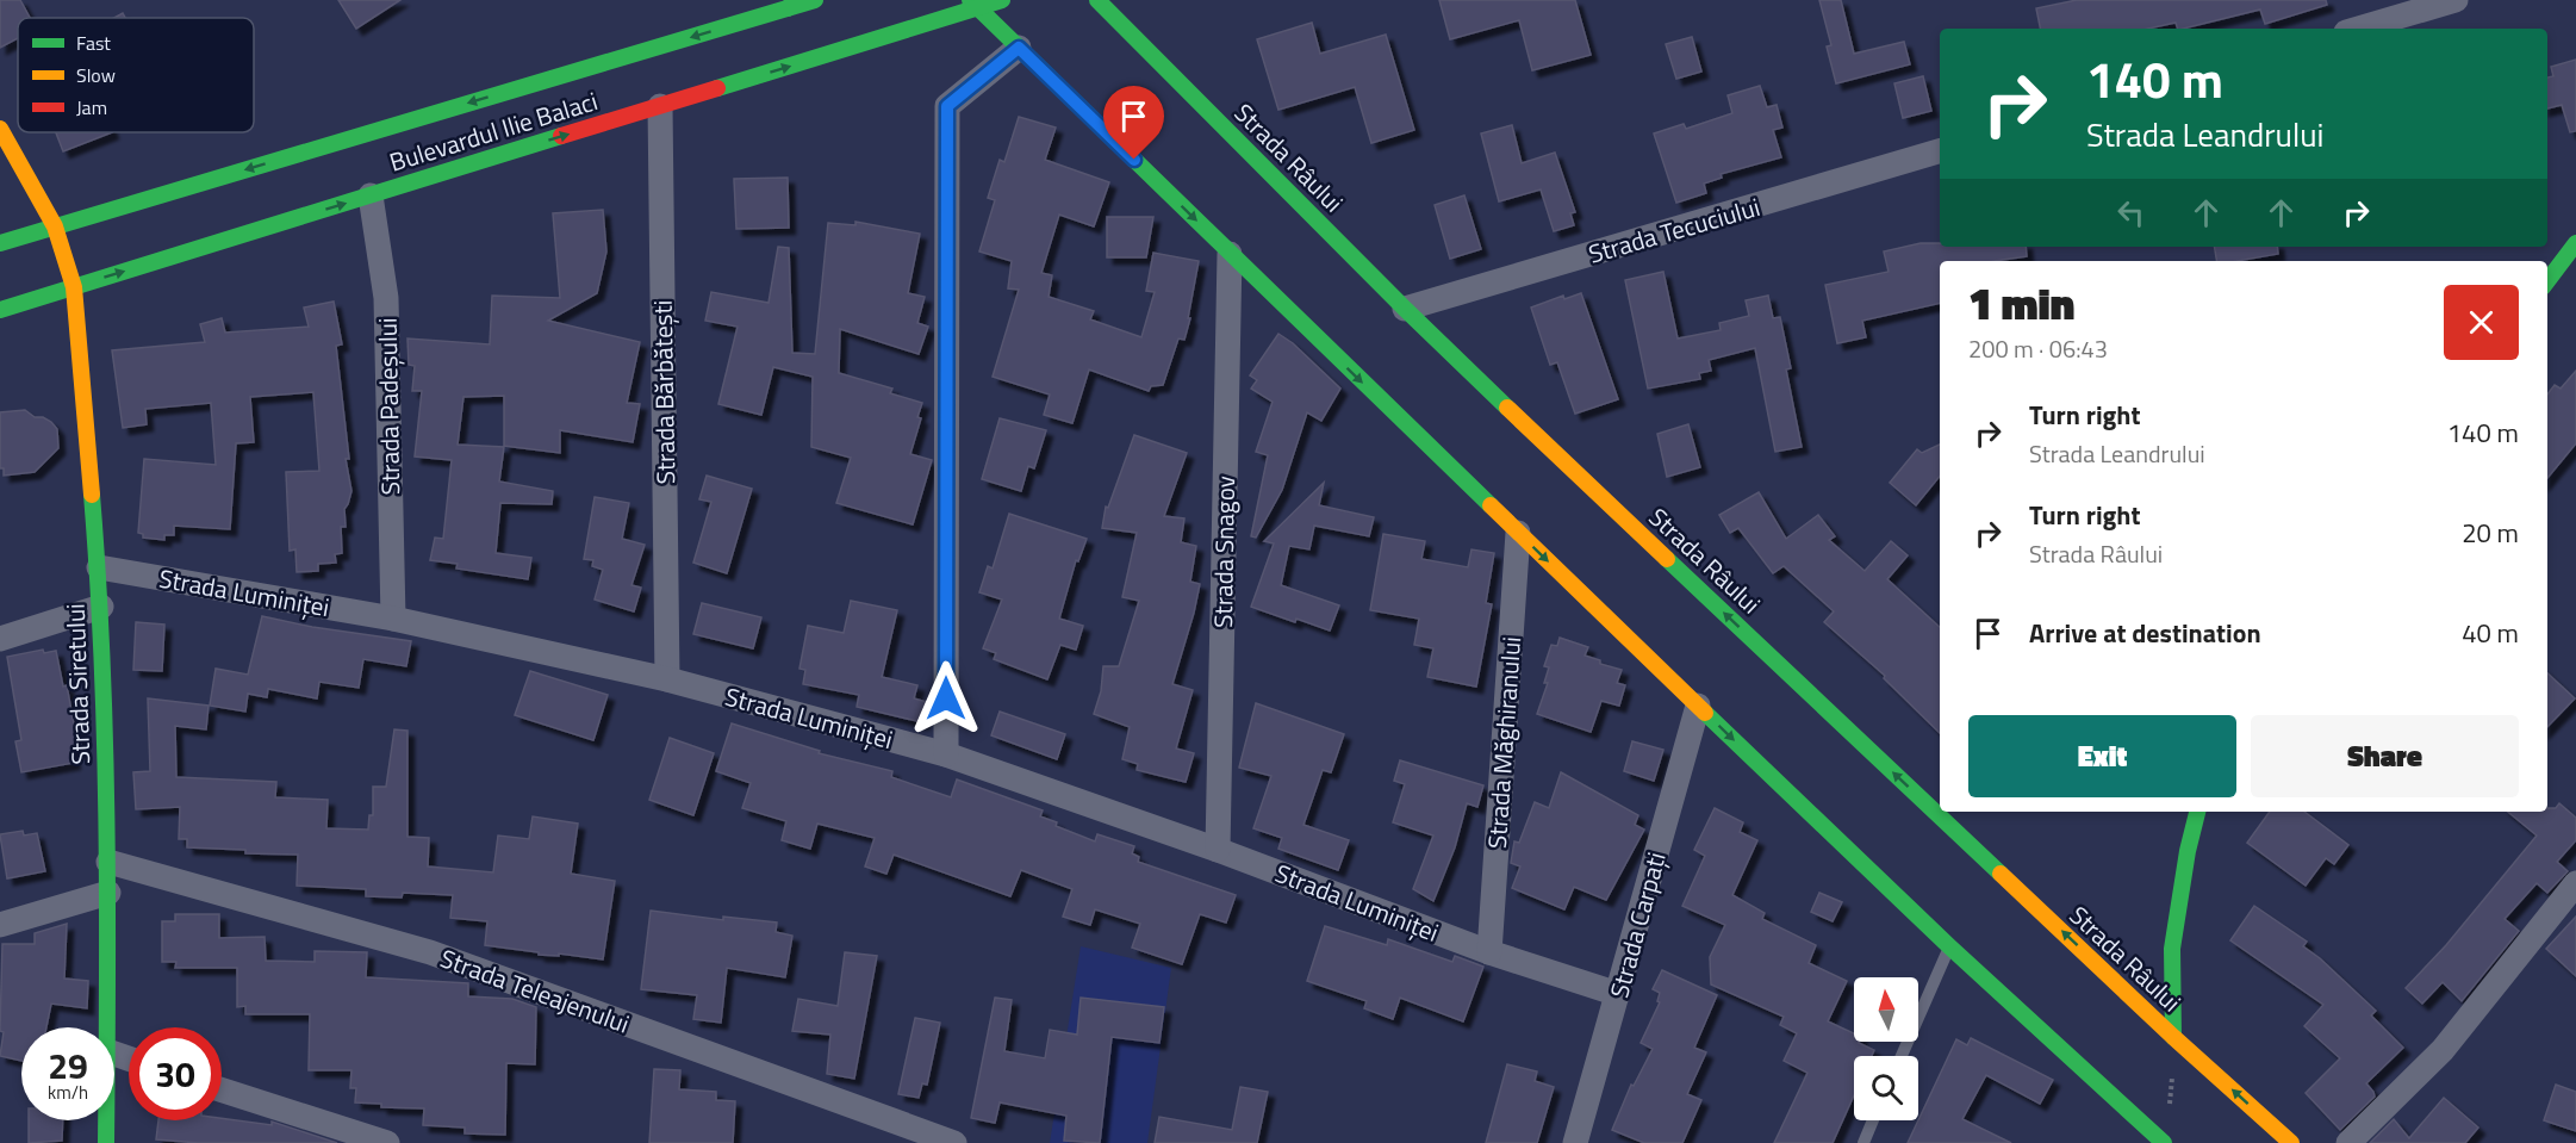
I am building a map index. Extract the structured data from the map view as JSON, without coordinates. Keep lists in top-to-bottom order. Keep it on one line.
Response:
{"streets":{"main road":["Bulevardul Ilie Balaci","Strada Râului","Strada Siretului"],"street":["Strada Tecuciului","Strada Bărbătești","Strada Padeșului","Strada Snagov","Strada Luminiței","Strada Măghiranului","Strada Carpați","Strada Teleajenului"]},"crossings":[["Bulevardul Ilie Balaci","Strada Bărbătești"],["Bulevardul Ilie Balaci","Strada Padeșului"],["Bulevardul Ilie Balaci","Strada Siretului"],["Strada Râului","Strada Tecuciului"],["Strada Bărbătești","Strada Luminiței"],["Strada Padeșului","Strada Luminiței"],["Strada Snagov","Strada Luminiței"],["Strada Luminiței","Strada Siretului"],["Strada Luminiței","Strada Măghiranului"],["Strada Luminiței","Strada Carpați"],["Strada Siretului","Strada Teleajenului"]],"legend":["Fast","Slow","Jam"],"north":"top","page":{"turn":["140 m","Strada Leandrului"],"heading":["1 min","200 m · 06:43"],"list":[{"name":"Turn right","note":"Strada Leandrului","value":"140 m"},{"name":"Turn right","note":"Strada Râului","value":"20 m"},{"name":"Arrive at destination","value":"40 m"}],"buttons":["Exit","Share"],"speed":"29 km/h","limit":"30"}}
